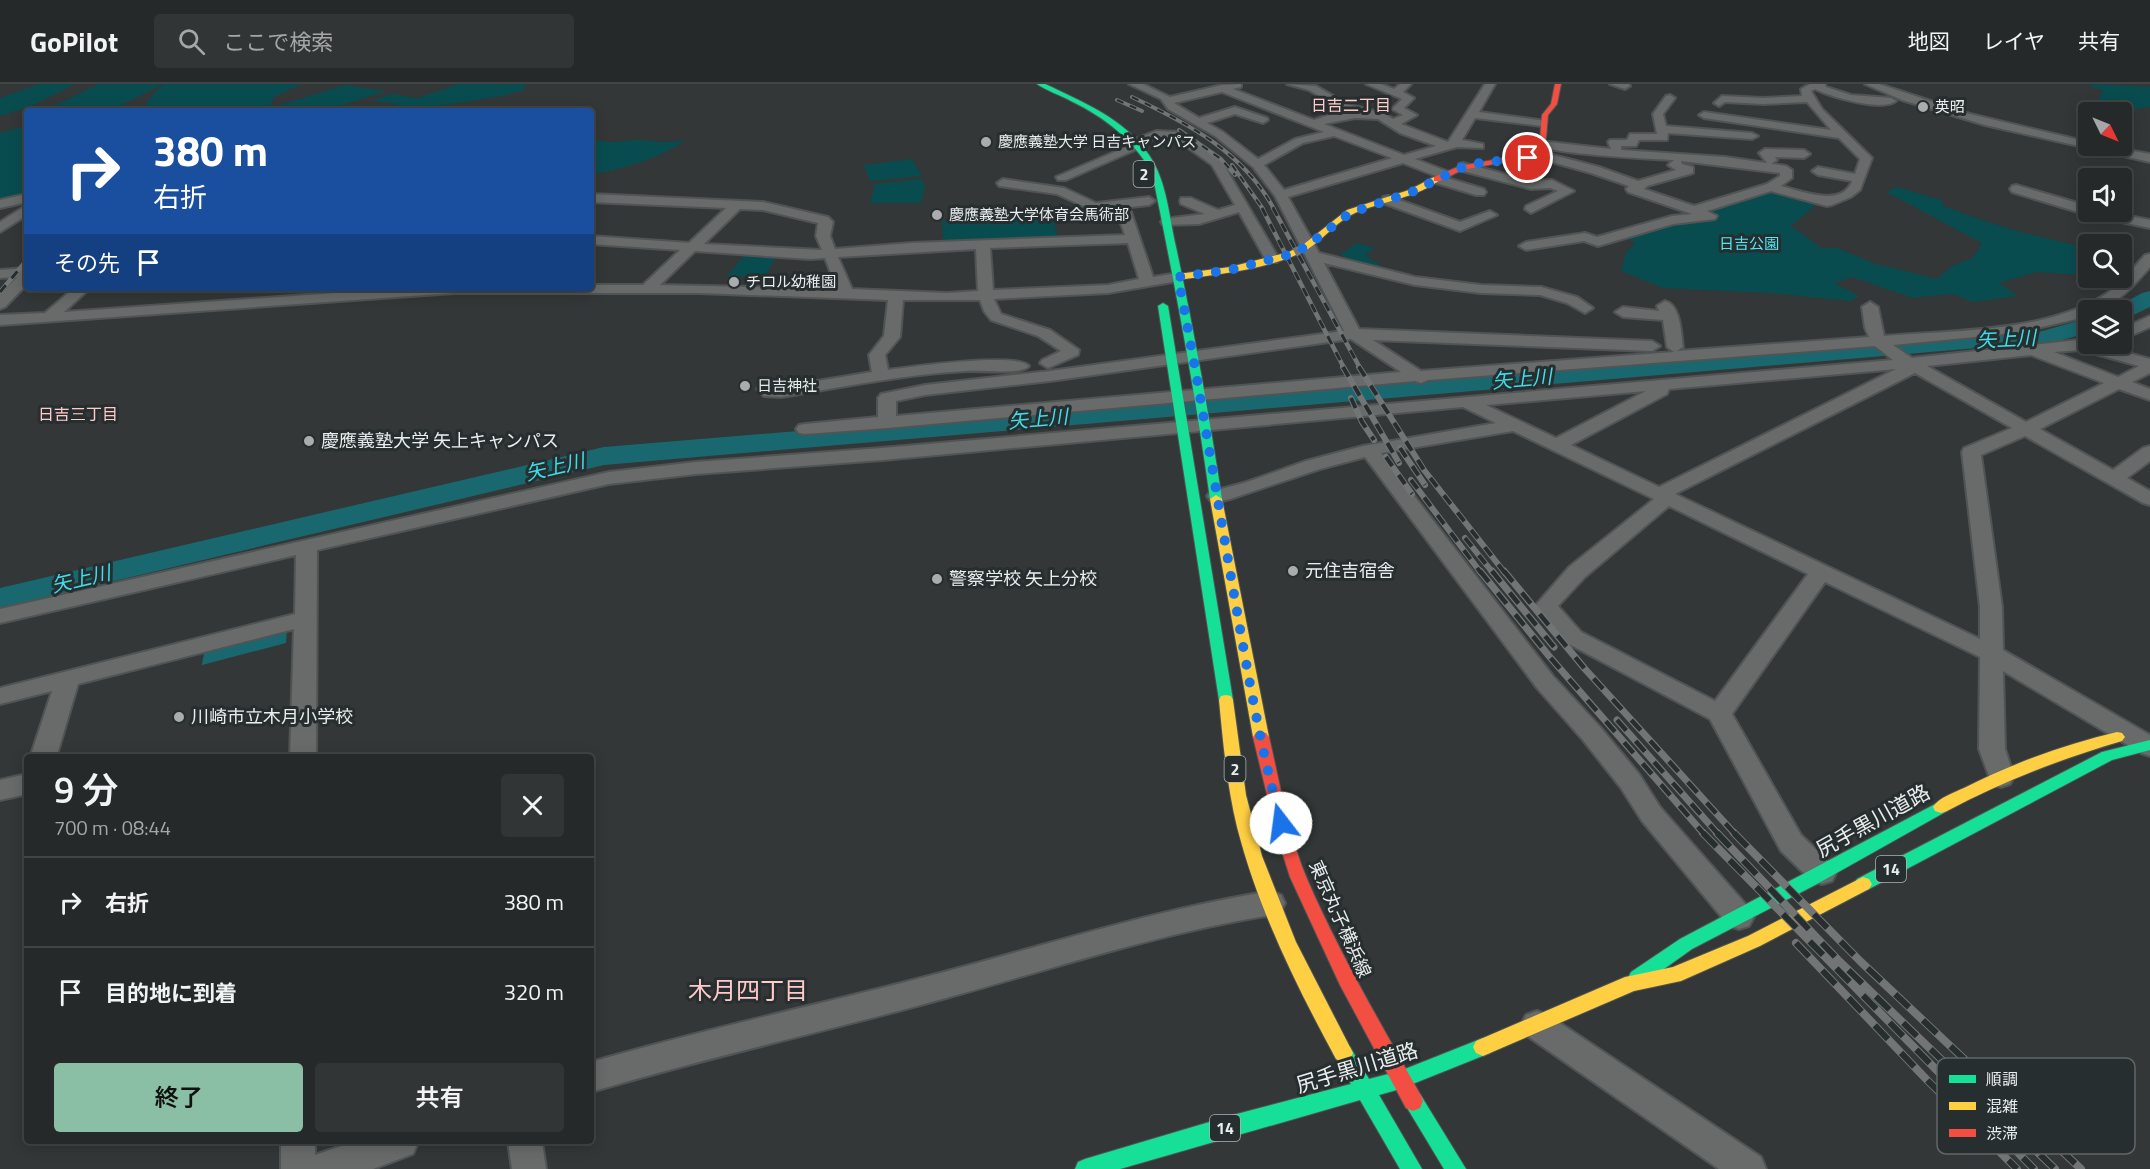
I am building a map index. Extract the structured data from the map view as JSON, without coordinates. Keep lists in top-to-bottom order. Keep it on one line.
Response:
{"streets":{"main road":["2","尻手黒川道路","14","東京丸子横浜線"]},"crossings":[["2","尻手黒川道路"],["尻手黒川道路","東京丸子横浜線"]],"districts":["日吉二丁目","日吉三丁目","木月四丁目"],"water":["矢上川"],"parks":["日吉公園"],"places":["英昭","慶應義塾大学 日吉キャンパス","慶應義塾大学体育会馬術部","チロル幼稚園","日吉神社","慶應義塾大学 矢上キャンパス","元住吉宿舎","警察学校 矢上分校","川崎市立木月小学校"],"legend":["順調","混雑","渋滞"],"north":"bottom right","page":{"header":"GoPilot","search":"ここで検索","nav":["地図","レイヤ","共有"],"turn":["380 m","右折"],"then":"その先","heading":["9 分","700 m · 08:44"],"list":[{"name":"右折","value":"380 m"},{"name":"目的地に到着","value":"320 m"}],"buttons":["終了","共有"]}}
